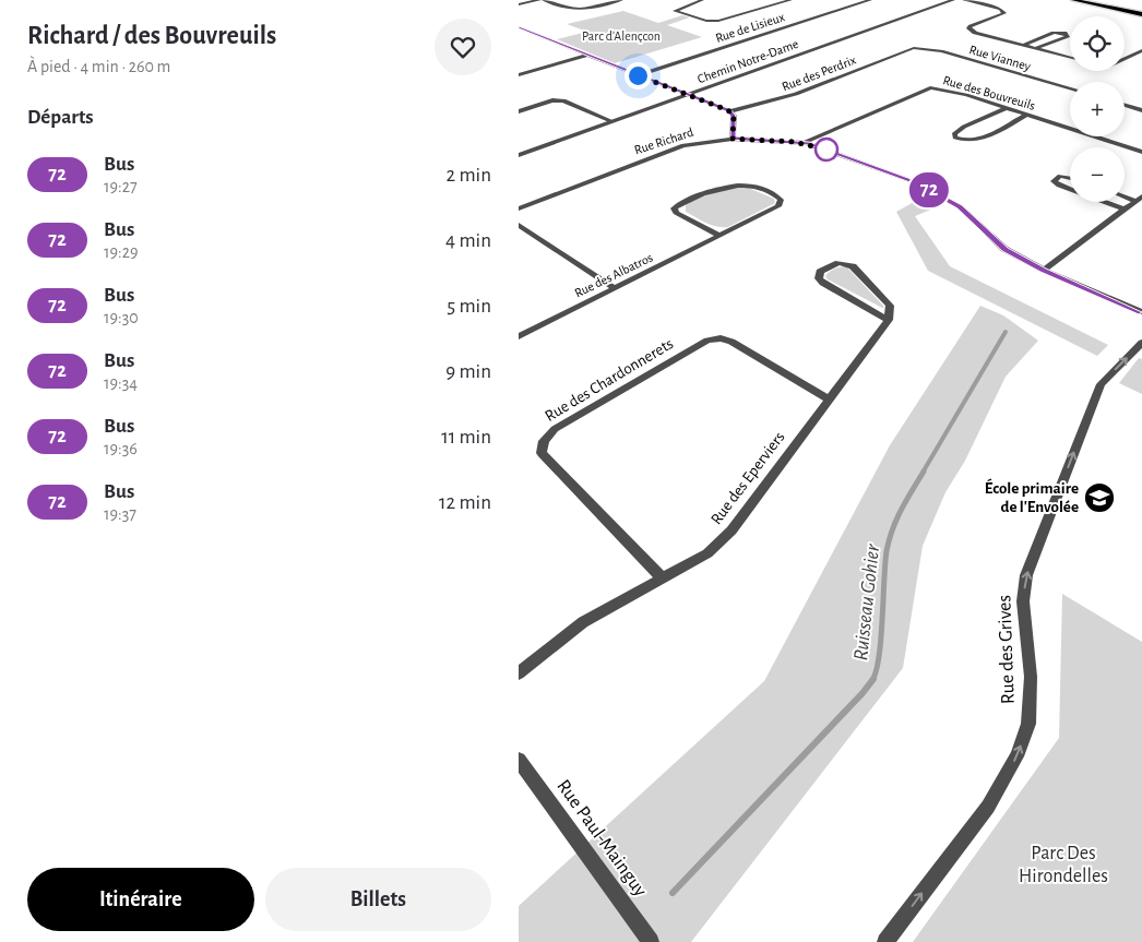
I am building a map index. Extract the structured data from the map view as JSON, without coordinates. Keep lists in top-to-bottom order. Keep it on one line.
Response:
{"streets":{"street":["Rue de Lisieux","Rue Vianney","Chemin Notre-Dame","Rue des Perdrix","Rue des Bouvreuils","Rue Richard","Rue des Albatros","Rue des Chardonnerets","Rue des Eperviers","Rue des Grives","Rue Paul-Mainguy"]},"crossings":[["Rue Vianney","Rue des Perdrix"],["Rue des Bouvreuils","Rue Richard"],["Rue des Chardonnerets","Rue des Eperviers"]],"one_way":["Rue des Grives"],"water":["Ruisseau Gohier"],"parks":["Parc d'Alençcon","Parc Des Hirondelles"],"places":{"school or university":["École primaire de l'Envolée"]},"lines":["bus line 72"],"page":{"heading":[["Richard / des Bouvreuils","À pied · 4 min · 260 m"],"Départs"],"on_map":"72","map_buttons":["+","−"],"list":[{"mark":"72","name":"Bus","note":"19:27","value":"2 min"},{"mark":"72","name":"Bus","note":"19:29","value":"4 min"},{"mark":"72","name":"Bus","note":"19:30","value":"5 min"},{"mark":"72","name":"Bus","note":"19:34","value":"9 min"},{"mark":"72","name":"Bus","note":"19:36","value":"11 min"},{"mark":"72","name":"Bus","note":"19:37","value":"12 min"}],"buttons":["Itinéraire","Billets"]}}
